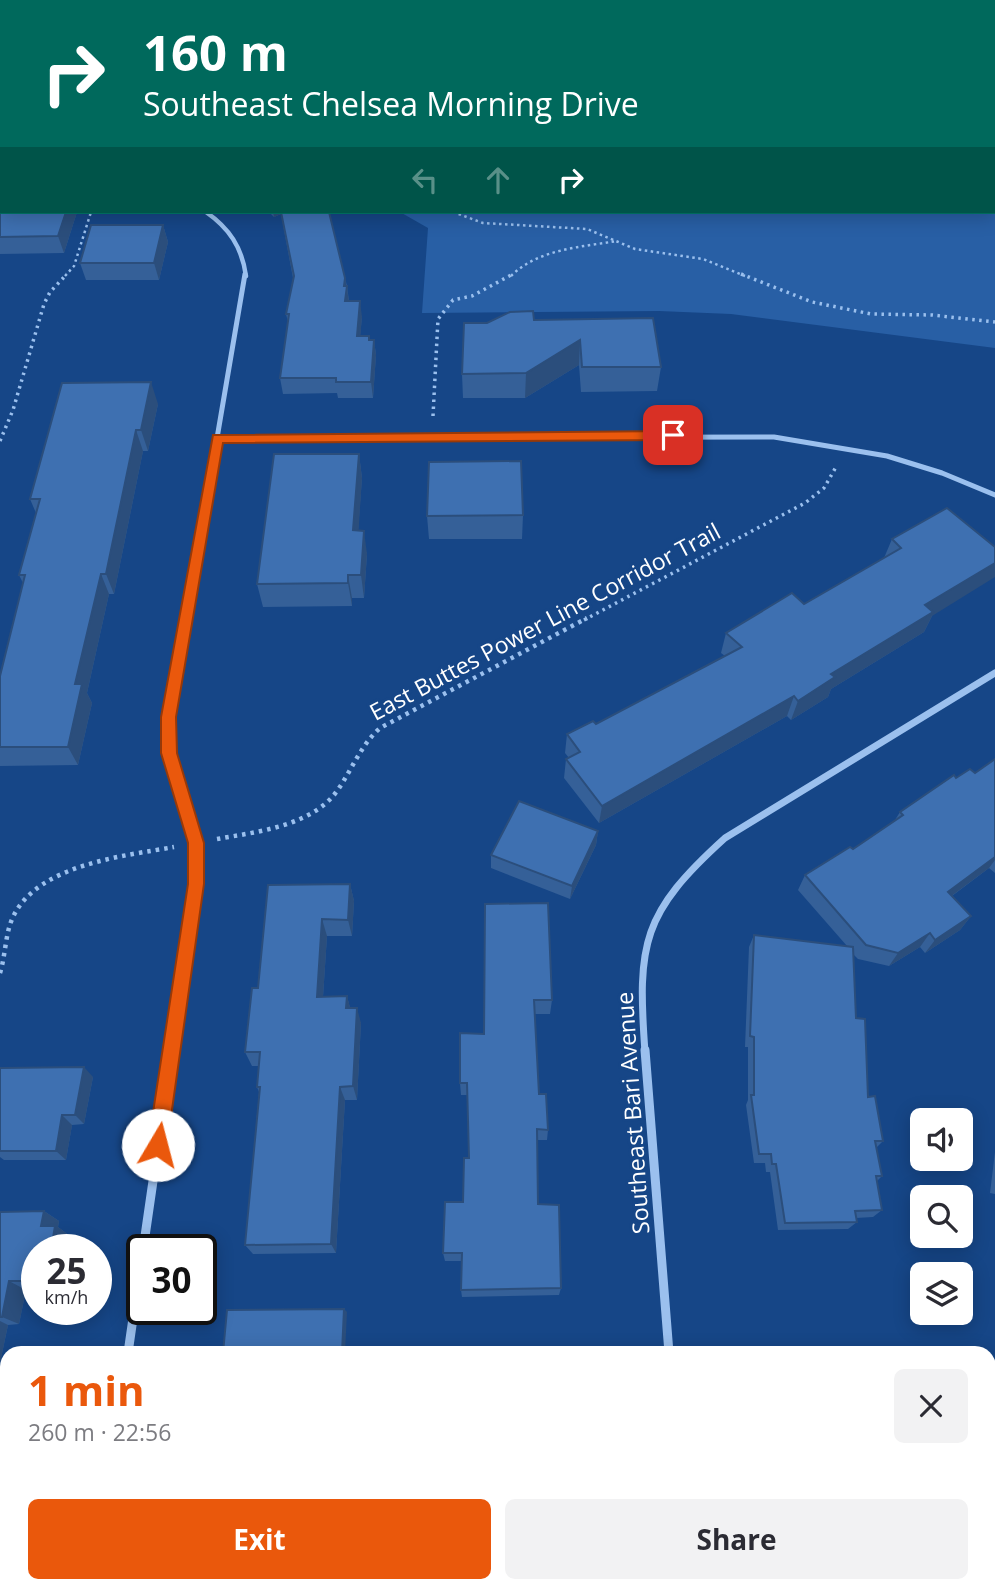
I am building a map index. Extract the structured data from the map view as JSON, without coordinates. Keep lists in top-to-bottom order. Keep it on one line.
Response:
{"streets":{"street":["Southeast Bari Avenue"],"path":["East Buttes Power Line Corridor Trail"]},"page":{"turn":["160 m","Southeast Chelsea Morning Drive"],"speed":"25 km/h","limit":"30","heading":["1 min","260 m · 22:56"],"buttons":["Exit","Share"]}}
